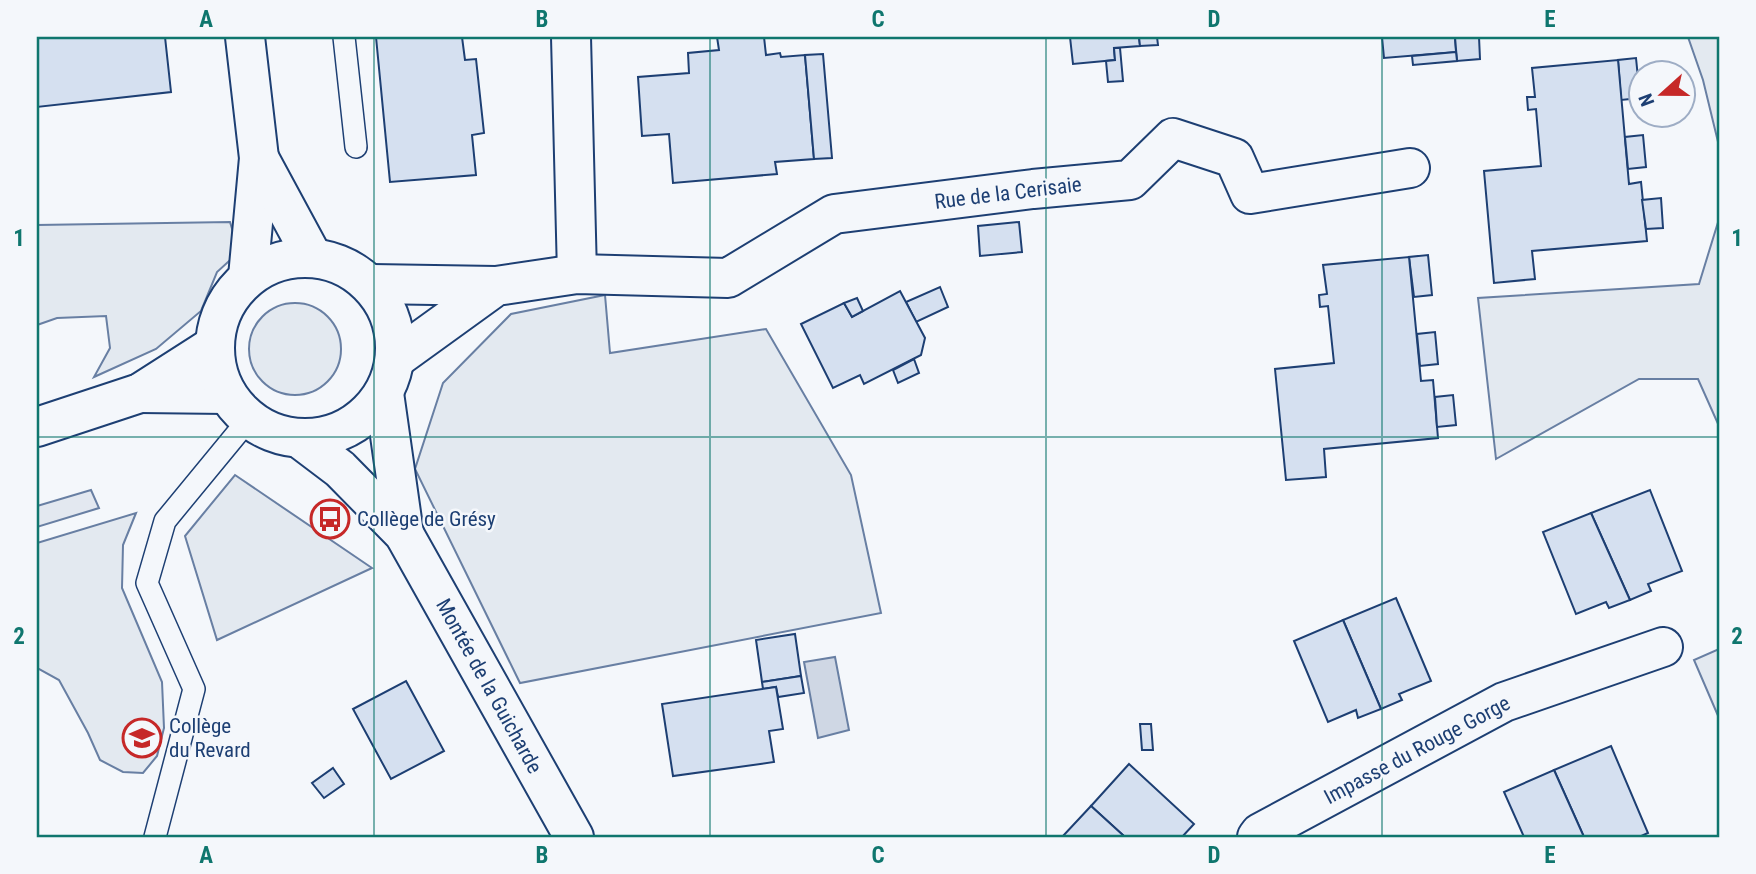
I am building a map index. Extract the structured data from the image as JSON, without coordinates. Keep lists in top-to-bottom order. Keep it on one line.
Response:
{"streets":{"street":["Rue de la Cerisaie","Montée de la Guicharde","Impasse du Rouge Gorge"]},"crossings":[["Rue de la Cerisaie","Montée de la Guicharde"]],"places":{"bus stop":["Collège de Grésy"],"school or university":["Collège du Revard"]},"north":"left","grid":{"columns":["A","B","C","D","E"],"rows":["1","2"]}}
